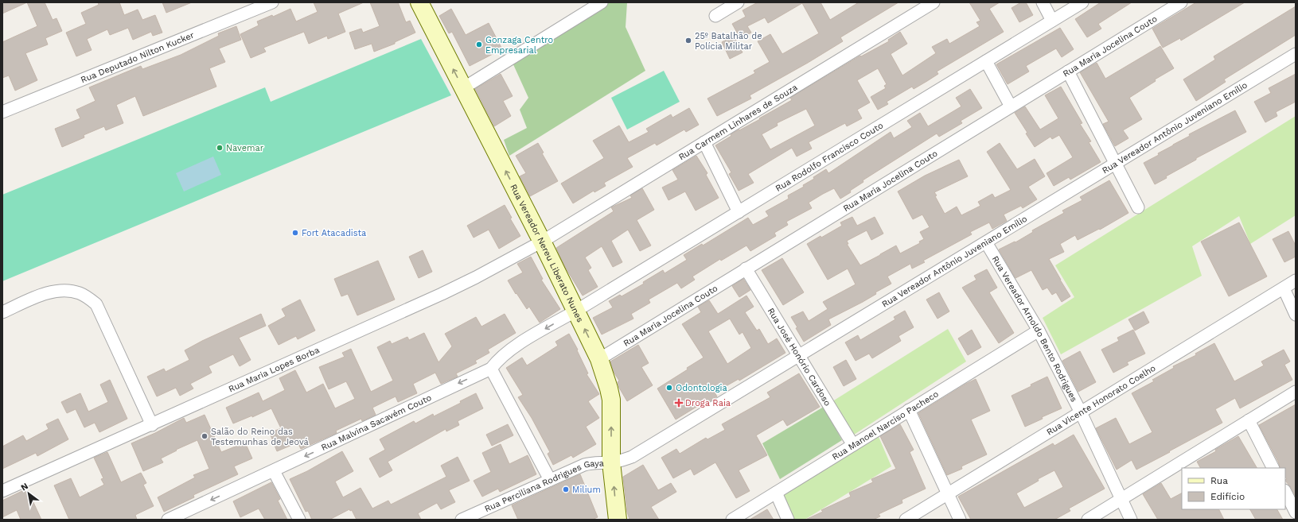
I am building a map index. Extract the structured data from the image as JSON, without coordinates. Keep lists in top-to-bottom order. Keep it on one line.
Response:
{"streets":{"main road":["Rua Vereador Nereu Liberato Nunes"],"street":["Rua Maria Jocelina Couto","Rua Deputado Nilton Kucker","Rua Carmem Linhares de Souza","Rua Vereador Antônio Juveniano Emílio","Rua Rodolfo Francisco Couto","Rua Vereador Arnoldo Bento Rodrigues","Rua José Honório Cardoso","Rua Maria Lopes Borba","Rua Vicente Honorato Coelho","Rua Malvina Sacavém Couto","Rua Manoel Narciso Pacheco","Rua Perciliana Rodrigues Gaya"]},"crossings":[["Rua Maria Jocelina Couto","Rua Vereador Nereu Liberato Nunes"],["Rua Maria Jocelina Couto","Rua José Honório Cardoso"],["Rua Carmem Linhares de Souza","Rua Vereador Nereu Liberato Nunes"],["Rua Carmem Linhares de Souza","Rua Maria Lopes Borba"],["Rua Vereador Antônio Juveniano Emílio","Rua Vereador Nereu Liberato Nunes"],["Rua Vereador Antônio Juveniano Emílio","Rua Vereador Arnoldo Bento Rodrigues"],["Rua Vereador Antônio Juveniano Emílio","Rua José Honório Cardoso"],["Rua Vereador Antônio Juveniano Emílio","Rua Perciliana Rodrigues Gaya"],["Rua Rodolfo Francisco Couto","Rua Vereador Nereu Liberato Nunes"],["Rua Rodolfo Francisco Couto","Rua Malvina Sacavém Couto"],["Rua Vereador Nereu Liberato Nunes","Rua Maria Lopes Borba"],["Rua Vereador Nereu Liberato Nunes","Rua Malvina Sacavém Couto"],["Rua Vereador Nereu Liberato Nunes","Rua Perciliana Rodrigues Gaya"],["Rua Vereador Arnoldo Bento Rodrigues","Rua Vicente Honorato Coelho"],["Rua Vereador Arnoldo Bento Rodrigues","Rua Manoel Narciso Pacheco"],["Rua José Honório Cardoso","Rua Manoel Narciso Pacheco"]],"one_way":["Rua Vereador Nereu Liberato Nunes","Rua Malvina Sacavém Couto"],"places":{"other":["25º Batalhão de Polícia Militar","Gonzaga Centro Empresarial","Navemar","Fort Atacadista","Odontologia","Salão do Reino das Testemunhas de Jeová","Milium"],"health":["Droga Raia"]},"legend":["Rua","Edifício"],"north":"top left"}
